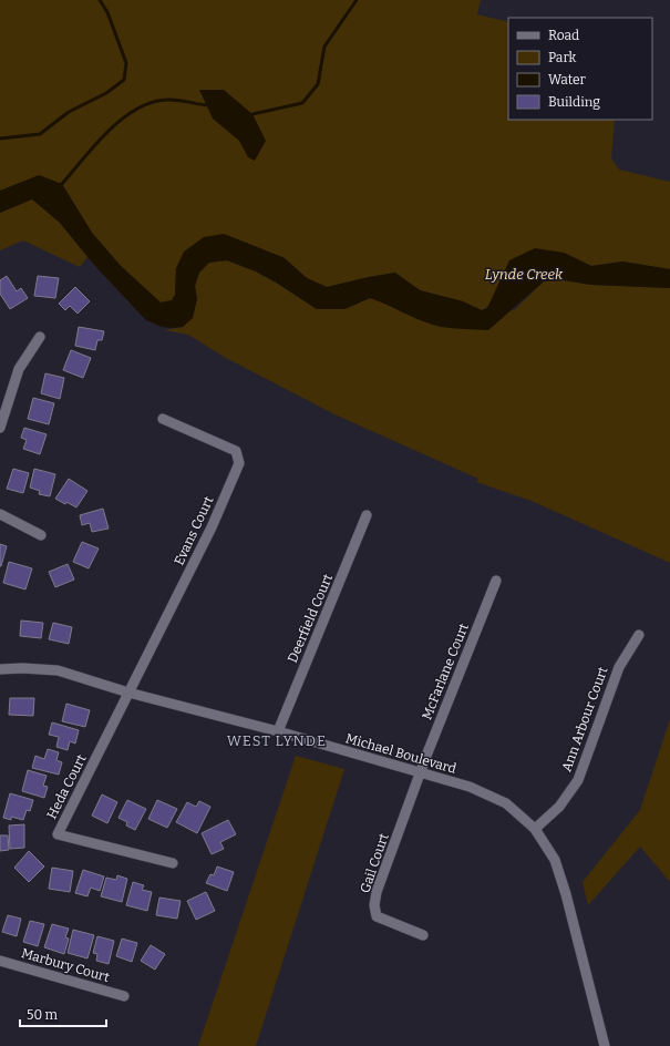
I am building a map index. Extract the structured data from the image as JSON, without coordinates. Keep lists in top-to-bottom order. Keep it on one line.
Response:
{"streets":{"street":["Evans Court","Deerfield Court","McFarlane Court","Ann Arbour Court","Michael Boulevard","Heda Court","Gail Court","Marbury Court"]},"crossings":[["Evans Court","Michael Boulevard"],["Evans Court","Heda Court"],["Deerfield Court","Michael Boulevard"],["McFarlane Court","Michael Boulevard"],["McFarlane Court","Gail Court"],["Ann Arbour Court","Michael Boulevard"],["Michael Boulevard","Heda Court"],["Michael Boulevard","Gail Court"]],"districts":["WEST LYNDE"],"water":["Lynde Creek"],"legend":["Road","Park","Water","Building"],"scale_bar":"50 m"}
